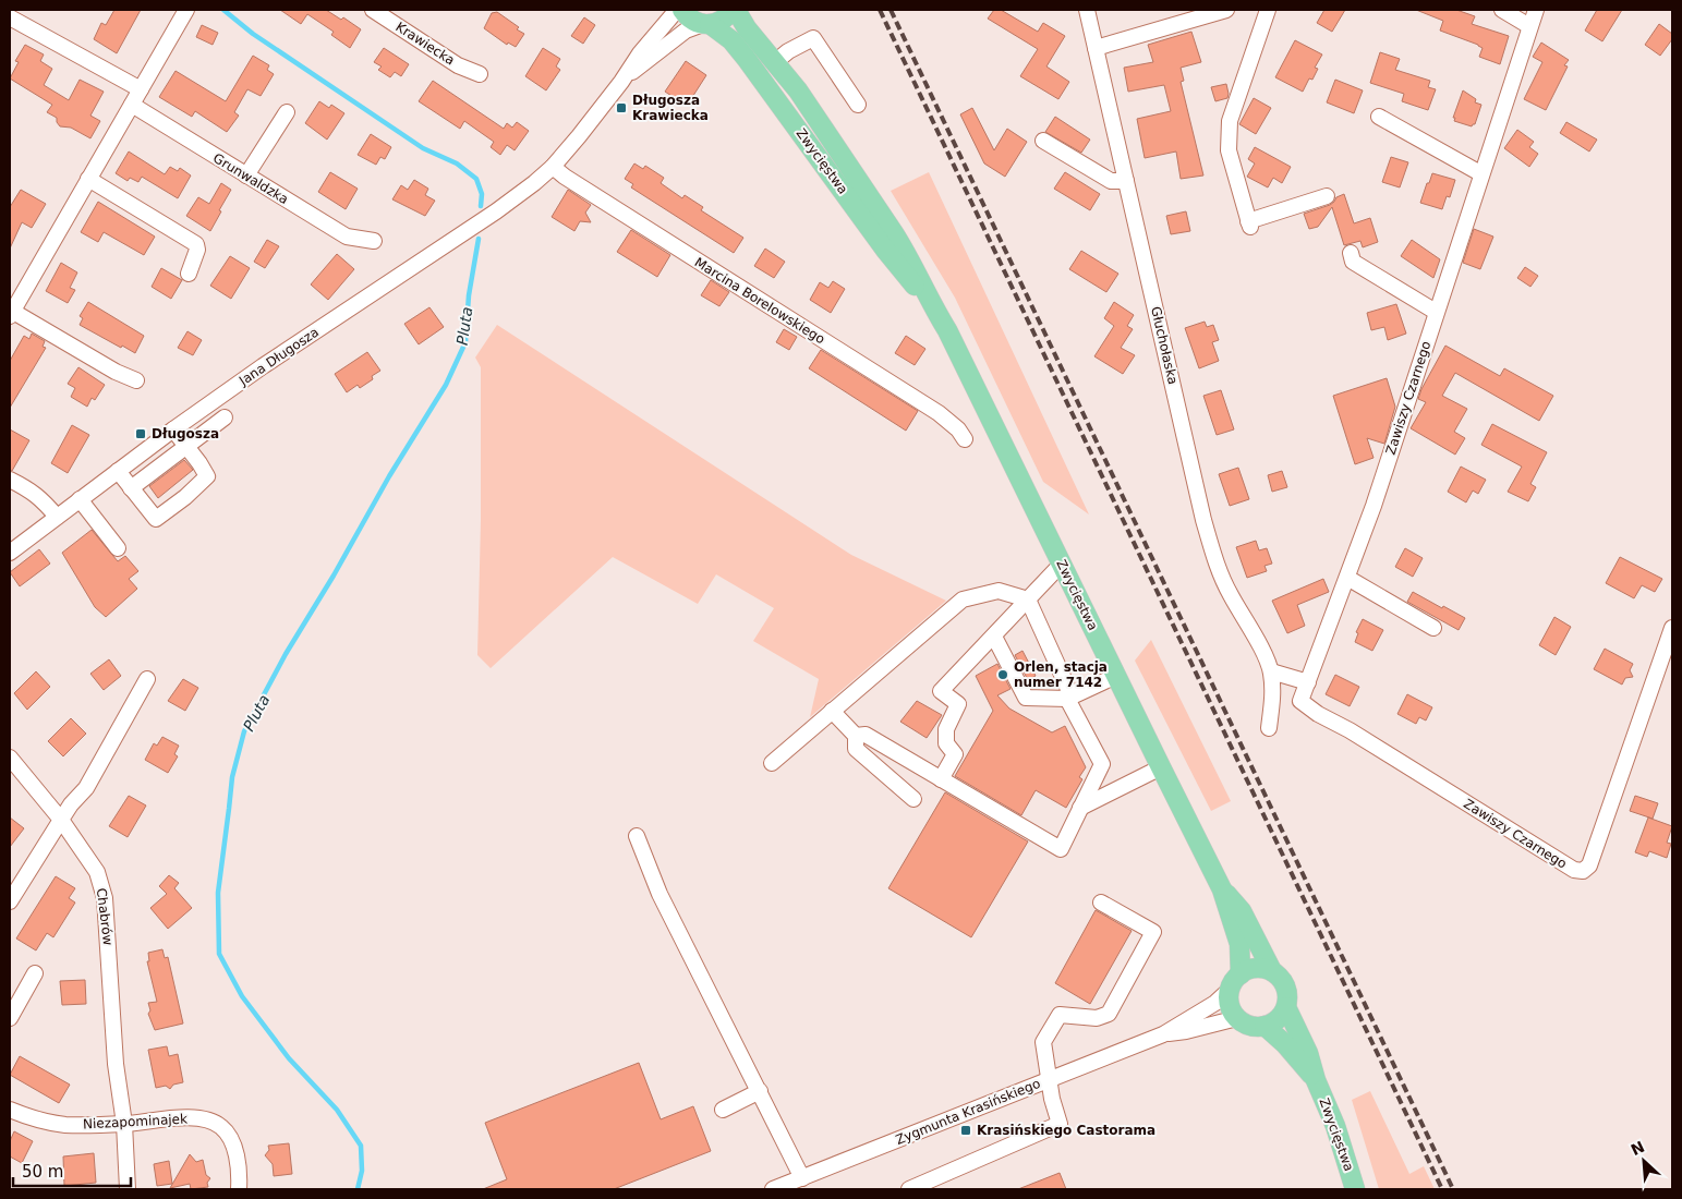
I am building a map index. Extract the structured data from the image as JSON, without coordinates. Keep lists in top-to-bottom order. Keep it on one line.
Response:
{"streets":{"main road":["Zwycięstwa"],"street":["Krawiecka","Grunwaldzka","Marcina Borelowskiego","Głuchołaska","Jana Długosza","Zawiszy Czarnego","Chabrów","Zygmunta Krasińskiego","Niezapominajek"]},"crossings":[["Zwycięstwa","Zygmunta Krasińskiego"],["Marcina Borelowskiego","Jana Długosza"],["Chabrów","Niezapominajek"]],"water":["Pluta"],"places":{"transit":["Długosza Krawiecka","Długosza","Krasińskiego Castorama"],"other":["Orlen, stacja numer 7142"]},"scale_bar":"50 m","north":"top left"}
